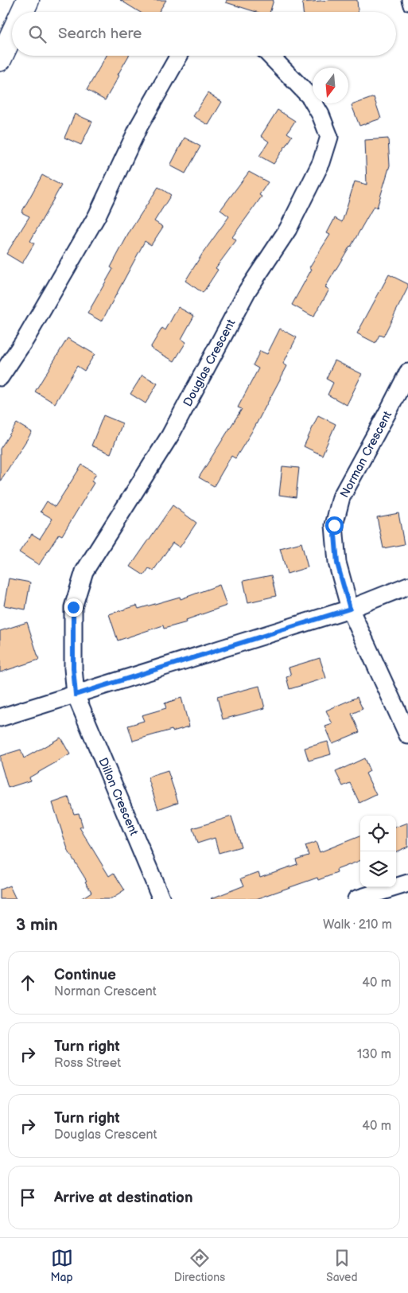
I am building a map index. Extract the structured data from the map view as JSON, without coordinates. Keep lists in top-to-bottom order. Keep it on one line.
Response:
{"streets":{"street":["Douglas Crescent","Norman Crescent","Dillon Crescent"]},"crossings":[["Douglas Crescent","Dillon Crescent"]],"north":"bottom","page":{"search":"Search here","heading":["3 min","Walk · 210 m"],"list":[["Continue","Norman Crescent","40 m"],["Turn right","Ross Street","130 m"],["Turn right","Douglas Crescent","40 m"],"Arrive at destination"],"nav":["Map","Directions","Saved"]}}
